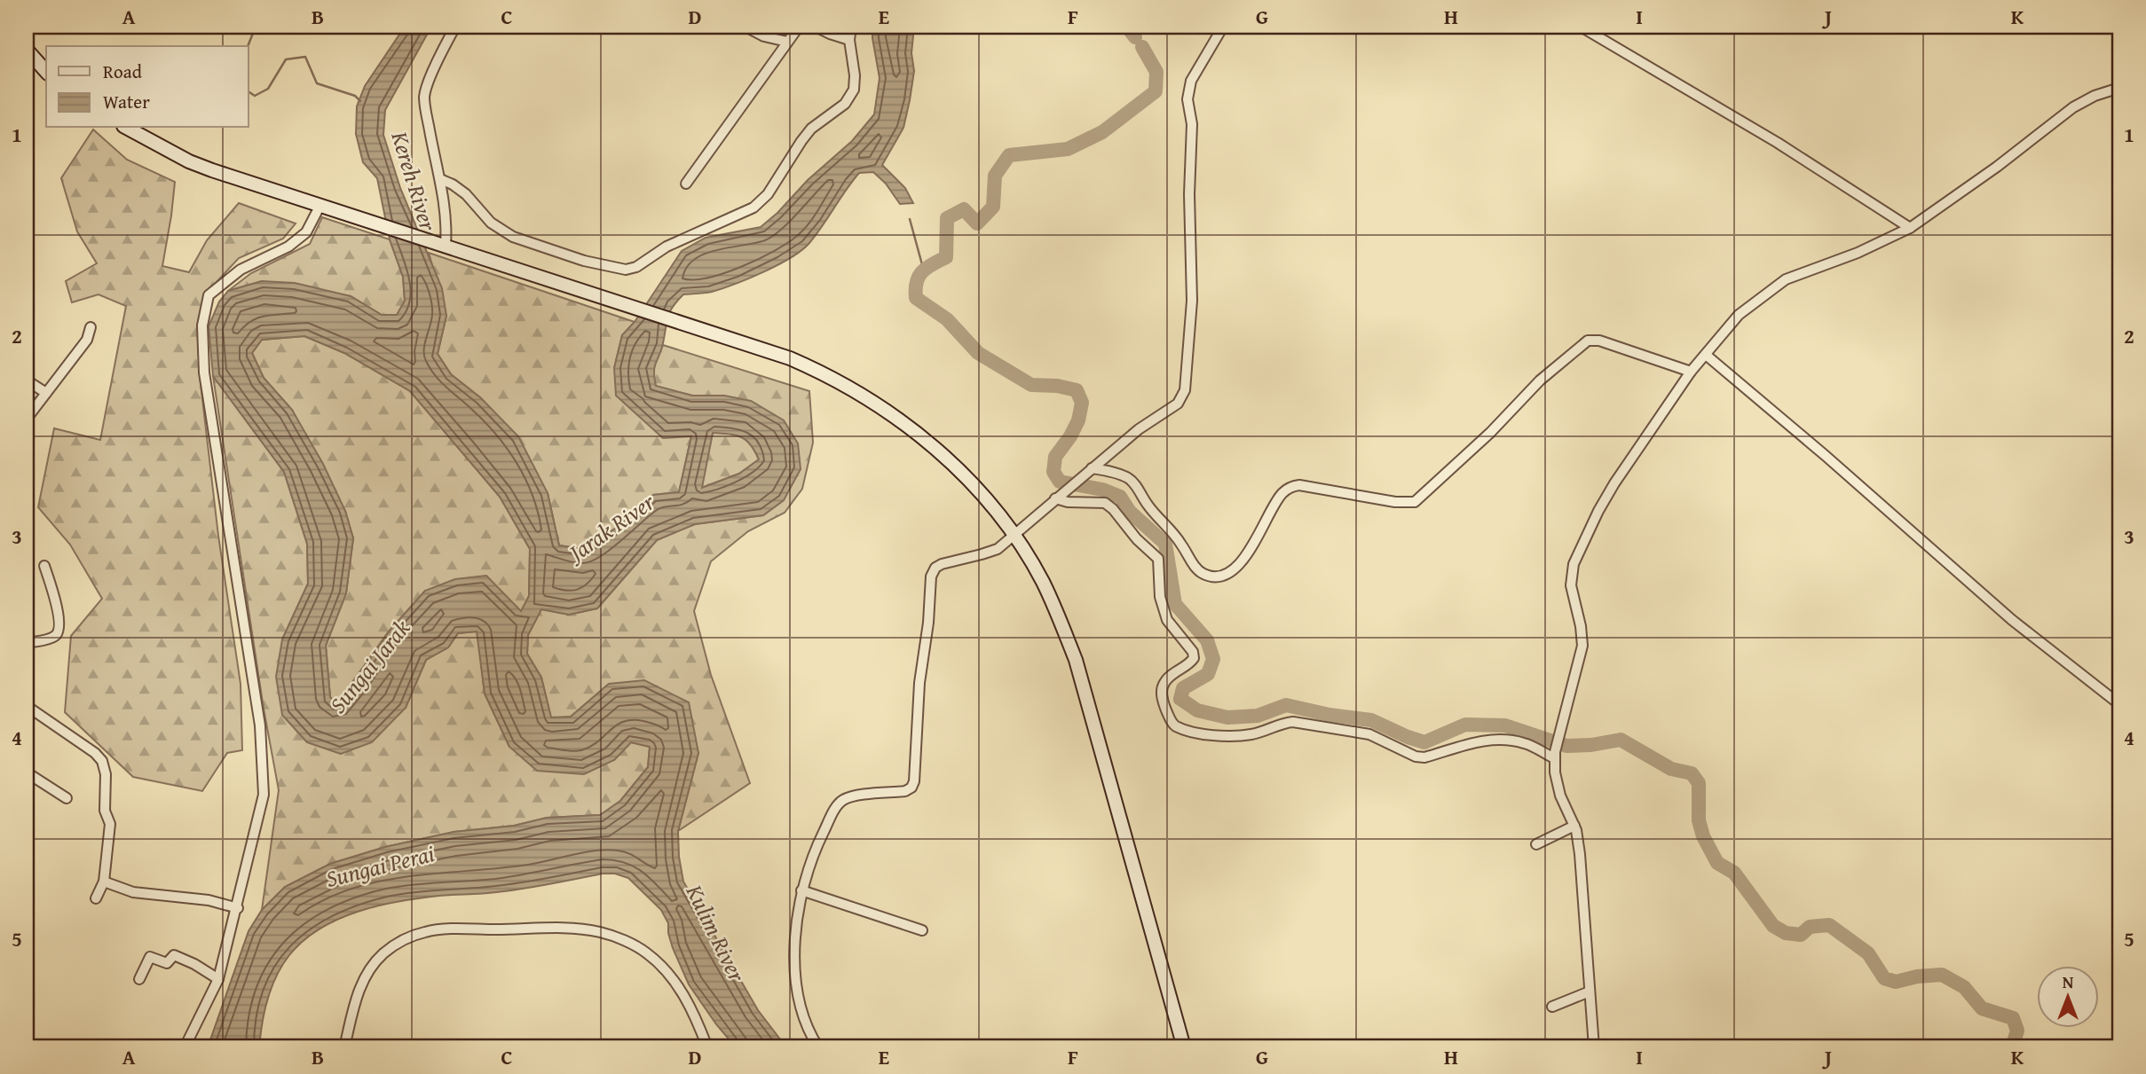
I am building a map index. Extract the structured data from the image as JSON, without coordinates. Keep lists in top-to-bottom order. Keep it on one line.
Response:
{"water":["Kereh River","Jarak River","Sungai Jarak","Sungai Perai","Kulim River"],"legend":["Road","Water"],"north":"top","grid":{"columns":["A","B","C","D","E","F","G","H","I","J","K"],"rows":["1","2","3","4","5"]}}
